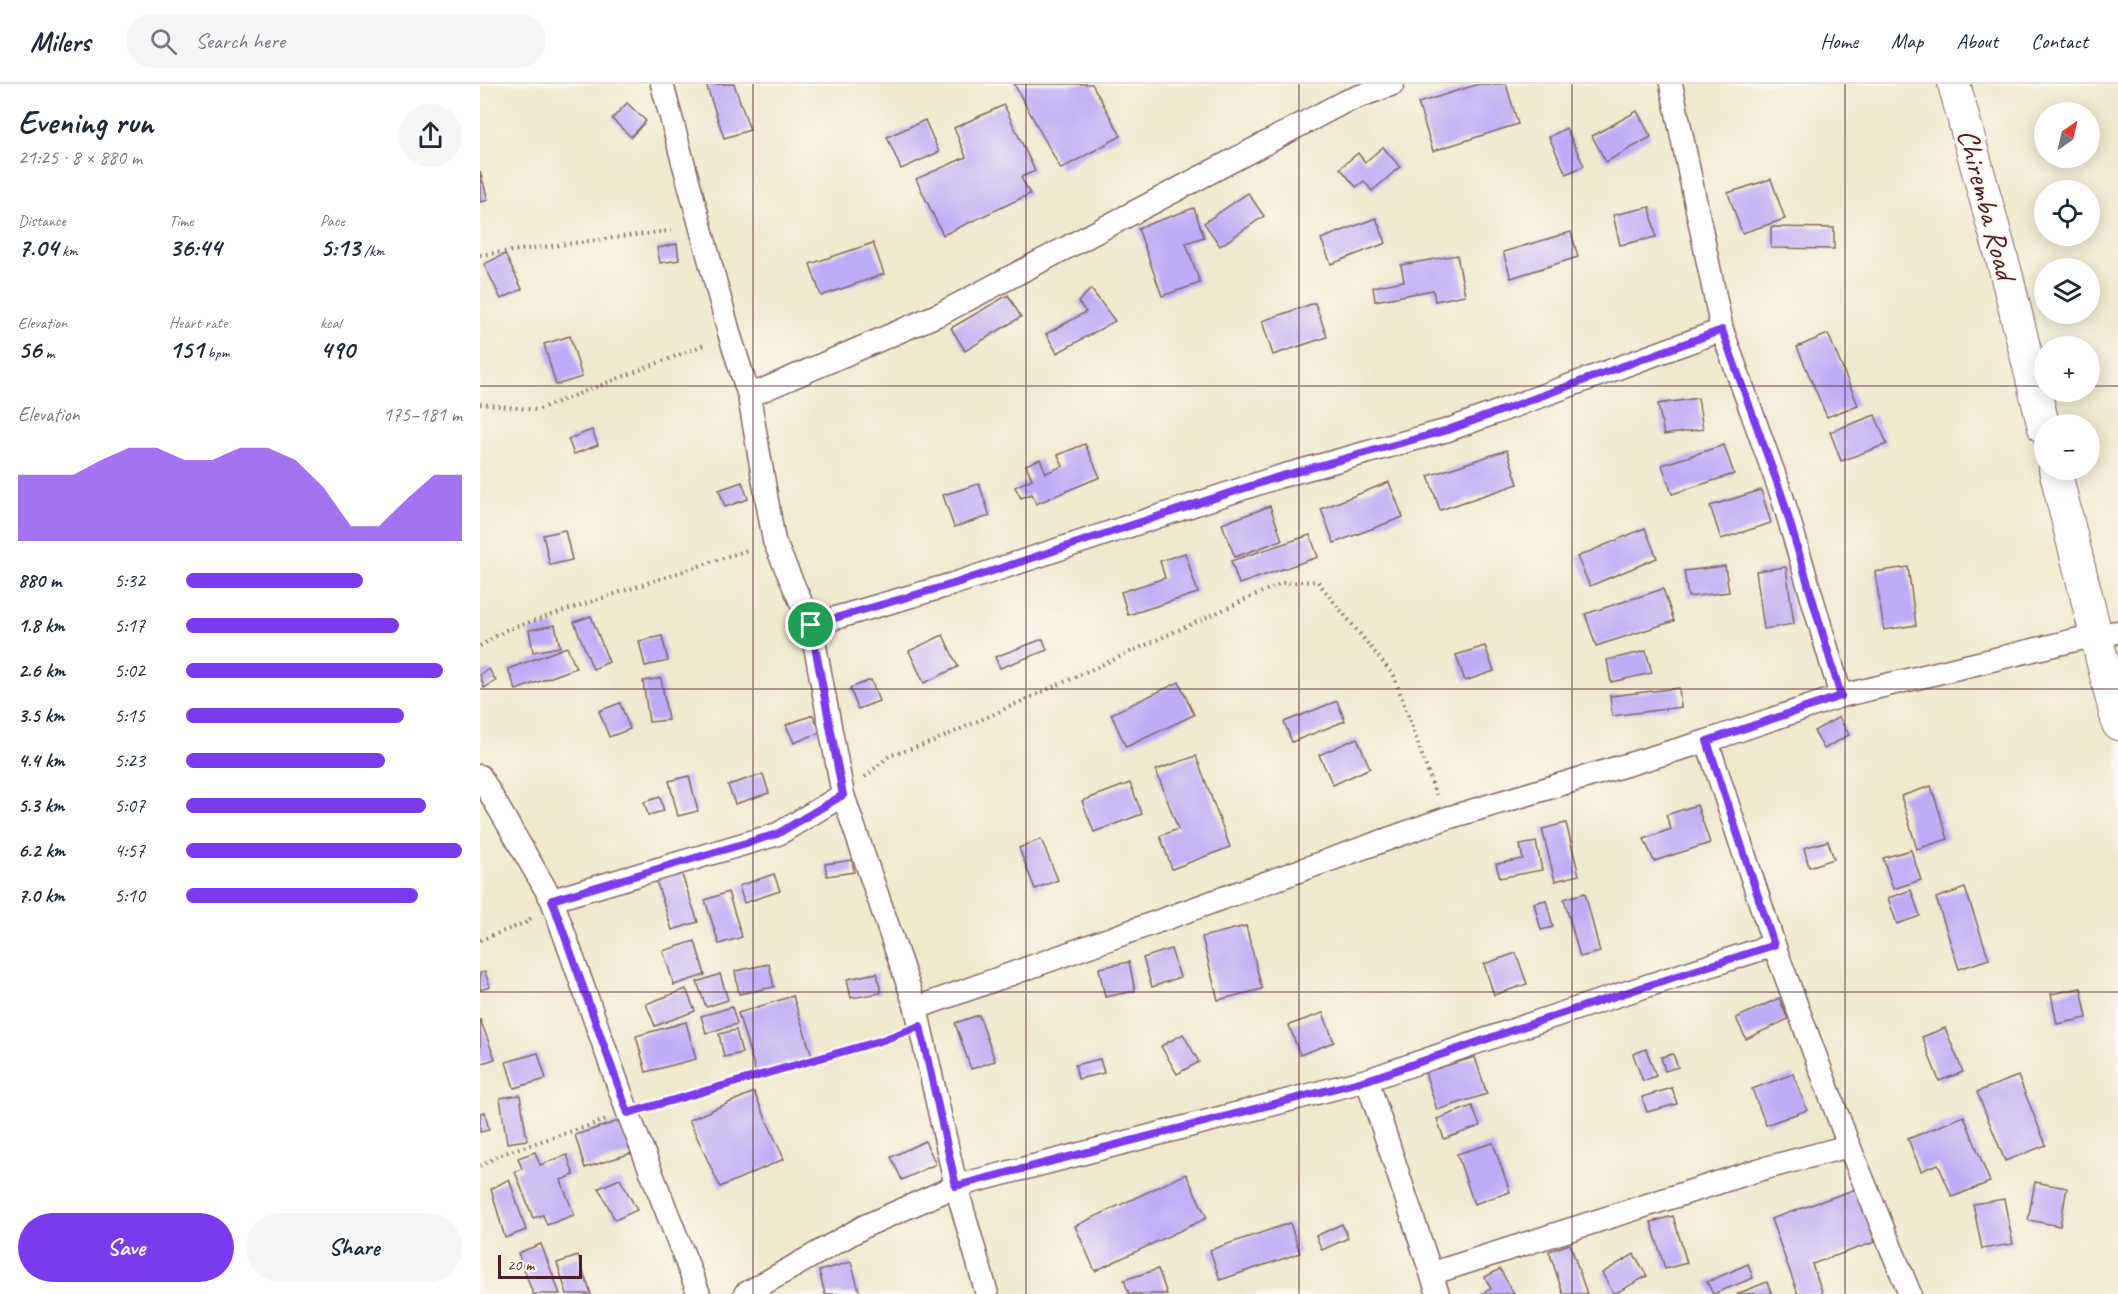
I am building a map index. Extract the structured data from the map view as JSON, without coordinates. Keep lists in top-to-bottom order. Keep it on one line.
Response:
{"streets":{"main road":["Chiremba Road"]},"scale_bar":"20 m","north":"top right","page":{"header":"Milers","search":"Search here","nav":["Home","Map","About","Contact"],"heading":["Evening run","21:25 · 8 × 880 m"],"map_buttons":["+","−"],"stats":[["Distance","7.04 km"],["Time","36:44"],["Pace","5:13 /km"],["Elevation","56 m"],["Heart rate","151 bpm"],["kcal","490"]],"chart":["Elevation","175–181 m"],"list":[{"name":"880 m","note":"5:32"},{"name":"1.8 km","note":"5:17"},{"name":"2.6 km","note":"5:02"},{"name":"3.5 km","note":"5:15"},{"name":"4.4 km","note":"5:23"},{"name":"5.3 km","note":"5:07"},{"name":"6.2 km","note":"4:57"},{"name":"7.0 km","note":"5:10"}],"buttons":["Save","Share"],"scale":"20 m"}}
